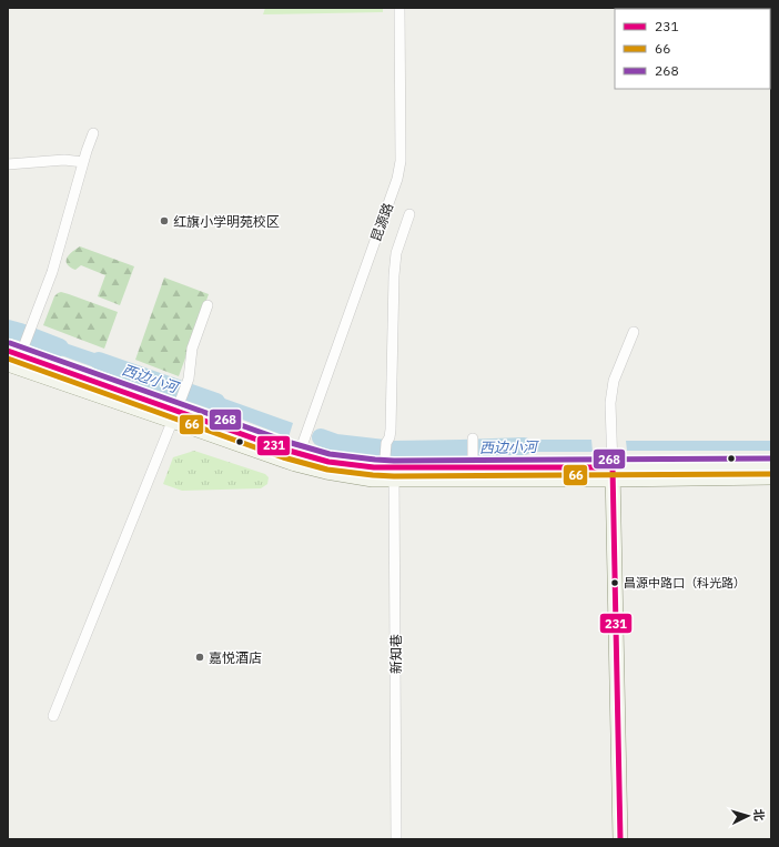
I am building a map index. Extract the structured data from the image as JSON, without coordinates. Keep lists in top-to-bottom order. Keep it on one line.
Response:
{"streets":{"street":["昆源路","新知巷"]},"water":["西边小河"],"places":["红旗小学明苑校区","昌源中路口（科光路）","嘉悦酒店"],"lines":["transit line 268","transit line 231","transit line 66"],"legend":["231","66","268"],"north":"right"}
